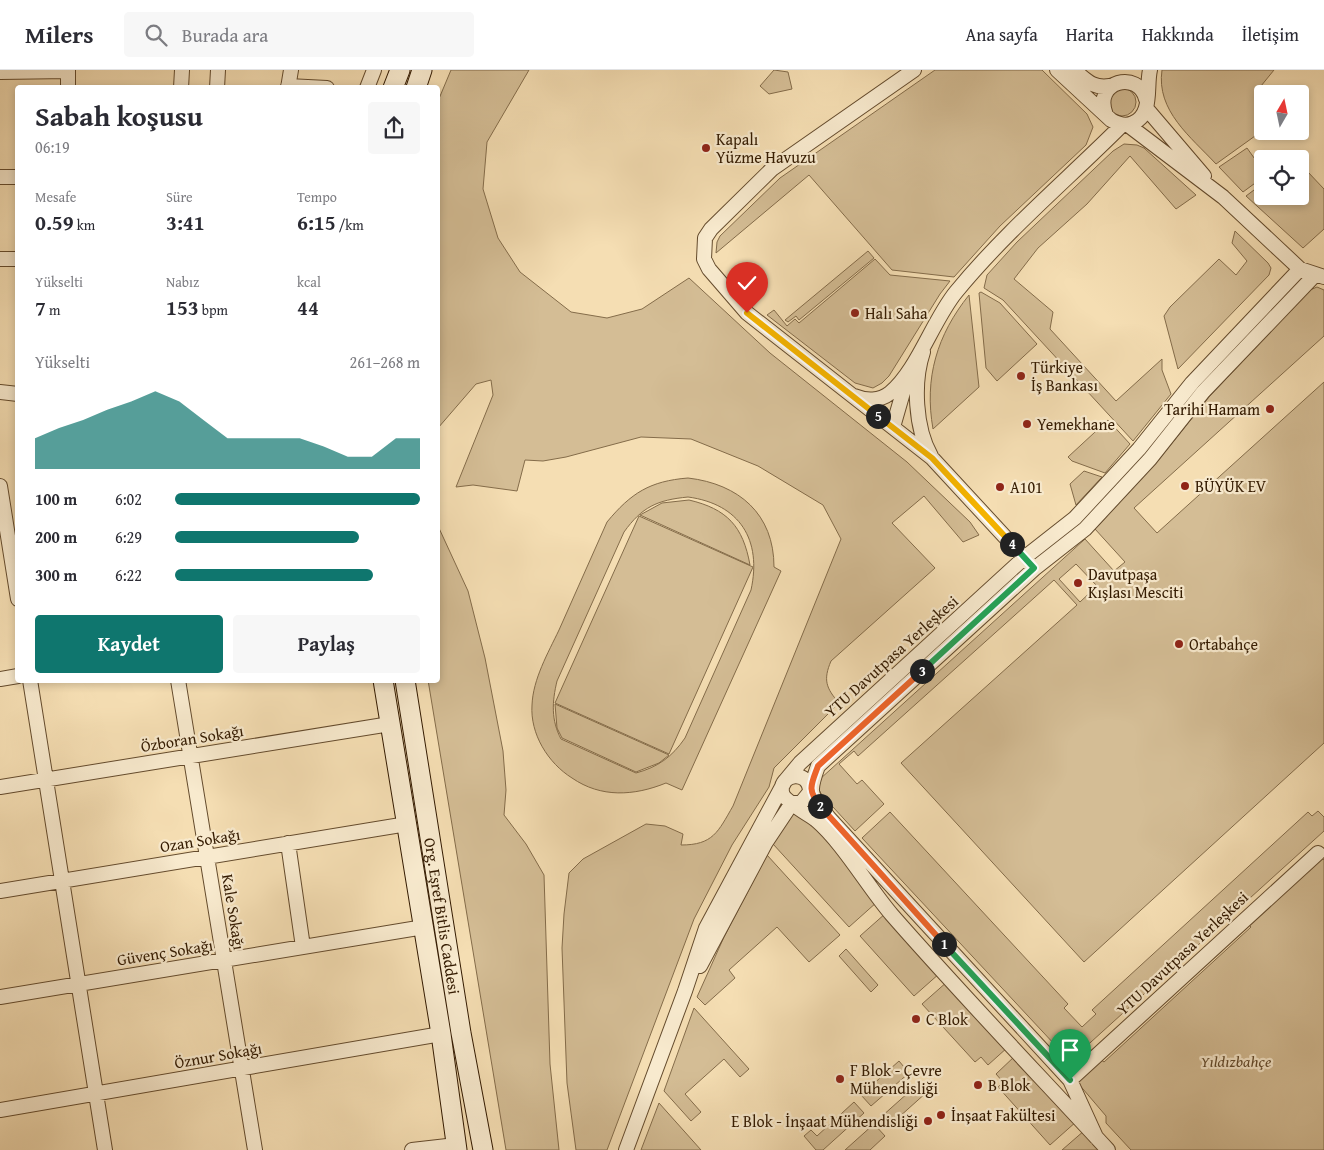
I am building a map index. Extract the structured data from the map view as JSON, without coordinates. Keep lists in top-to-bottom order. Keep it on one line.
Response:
{"streets":{"street":["YTU Davutpasa Yerleşkesi","Özboran Sokağı","Ozan Sokağı","Kale Sokağı","Org. Eşref Bitlis Caddesi","Güvenç Sokağı","Öznur Sokağı"]},"crossings":[["Özboran Sokağı","Kale Sokağı"],["Özboran Sokağı","Org. Eşref Bitlis Caddesi"],["Ozan Sokağı","Kale Sokağı"],["Ozan Sokağı","Org. Eşref Bitlis Caddesi"],["Kale Sokağı","Güvenç Sokağı"],["Kale Sokağı","Öznur Sokağı"],["Org. Eşref Bitlis Caddesi","Güvenç Sokağı"],["Org. Eşref Bitlis Caddesi","Öznur Sokağı"]],"parks":["Yıldızbahçe"],"places":["Kapalı Yüzme Havuzu","Halı Saha","Türkiye İş Bankası","Tarihi Hamam","Yemekhane","BÜYÜK EV","A101","Davutpaşa Kışlası Mesciti","Ortabahçe","C Blok","F Blok - Çevre Mühendisliği","B Blok","İnşaat Fakültesi","E Blok - İnşaat Mühendisliği"],"north":"top","page":{"header":"Milers","search":"Burada ara","nav":["Ana sayfa","Harita","Hakkında","İletişim"],"heading":["Sabah koşusu","06:19"],"stats":[["Mesafe","0.59 km"],["Süre","3:41"],["Tempo","6:15 /km"],["Yükselti","7 m"],["Nabız","153 bpm"],["kcal","44"]],"chart":["Yükselti","261–268 m"],"pins":["5","4","3","2","1"],"list":[{"name":"100 m","note":"6:02"},{"name":"200 m","note":"6:29"},{"name":"300 m","note":"6:22"}],"buttons":["Kaydet","Paylaş"]}}
